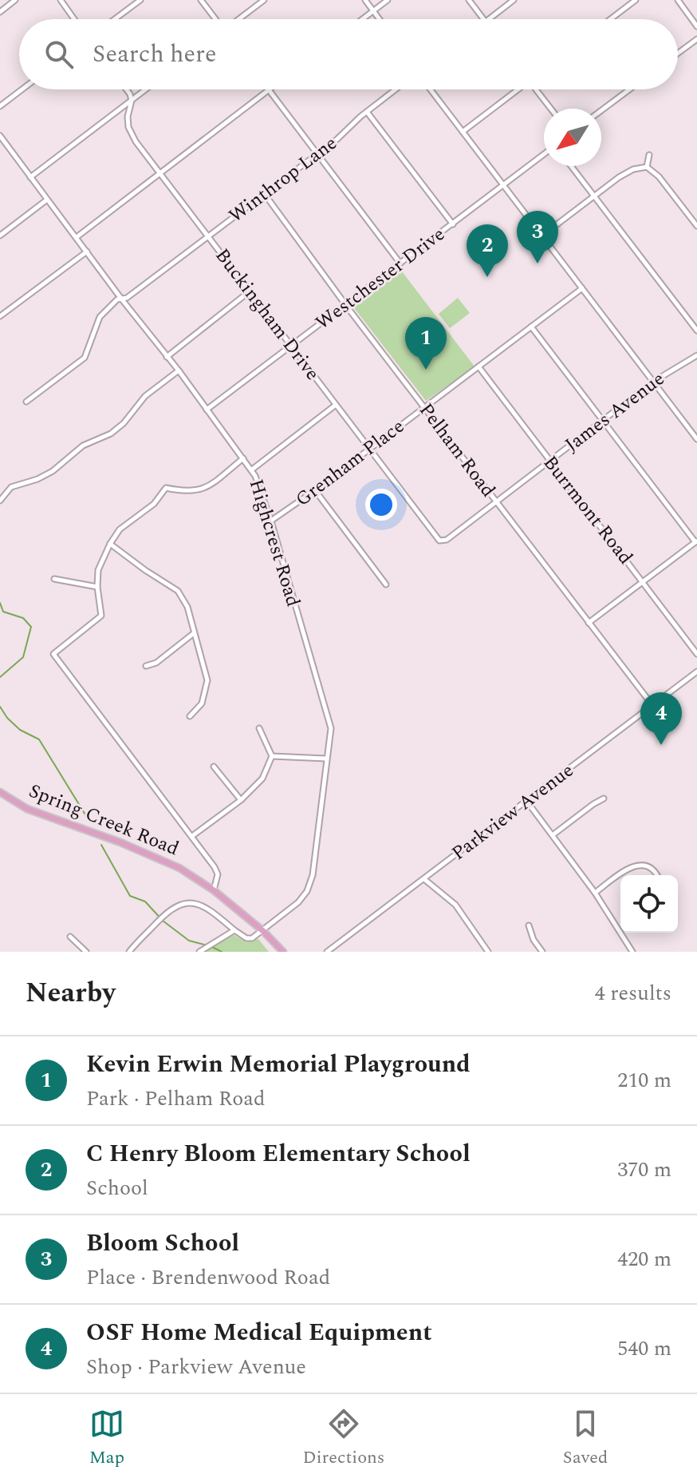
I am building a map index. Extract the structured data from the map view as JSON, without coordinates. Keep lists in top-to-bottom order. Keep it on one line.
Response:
{"streets":{"main road":["Spring Creek Road"],"street":["Winthrop Lane","Westchester Drive","Buckingham Drive","James Avenue","Pelham Road","Grenham Place","Burrmont Road","Highcrest Road","Parkview Avenue"]},"crossings":[["Winthrop Lane","Buckingham Drive"],["Winthrop Lane","Pelham Road"],["Winthrop Lane","Highcrest Road"],["Westchester Drive","Buckingham Drive"],["Westchester Drive","Pelham Road"],["Westchester Drive","Highcrest Road"],["Buckingham Drive","James Avenue"],["Buckingham Drive","Grenham Place"],["James Avenue","Pelham Road"],["James Avenue","Burrmont Road"],["Pelham Road","Grenham Place"],["Pelham Road","Parkview Avenue"],["Grenham Place","Burrmont Road"],["Grenham Place","Highcrest Road"],["Highcrest Road","Spring Creek Road"]],"north":"bottom left","page":{"search":"Search here","pins":["3","2","1","4"],"heading":["Nearby","4 results"],"list":[{"mark":"1","name":"Kevin Erwin Memorial Playground","note":"Park · Pelham Road","value":"210 m"},{"mark":"2","name":"C Henry Bloom Elementary School","note":"School","value":"370 m"},{"mark":"3","name":"Bloom School","note":"Place · Brendenwood Road","value":"420 m"},{"mark":"4","name":"OSF Home Medical Equipment","note":"Shop · Parkview Avenue","value":"540 m"}],"nav":["Map","Directions","Saved"]}}
